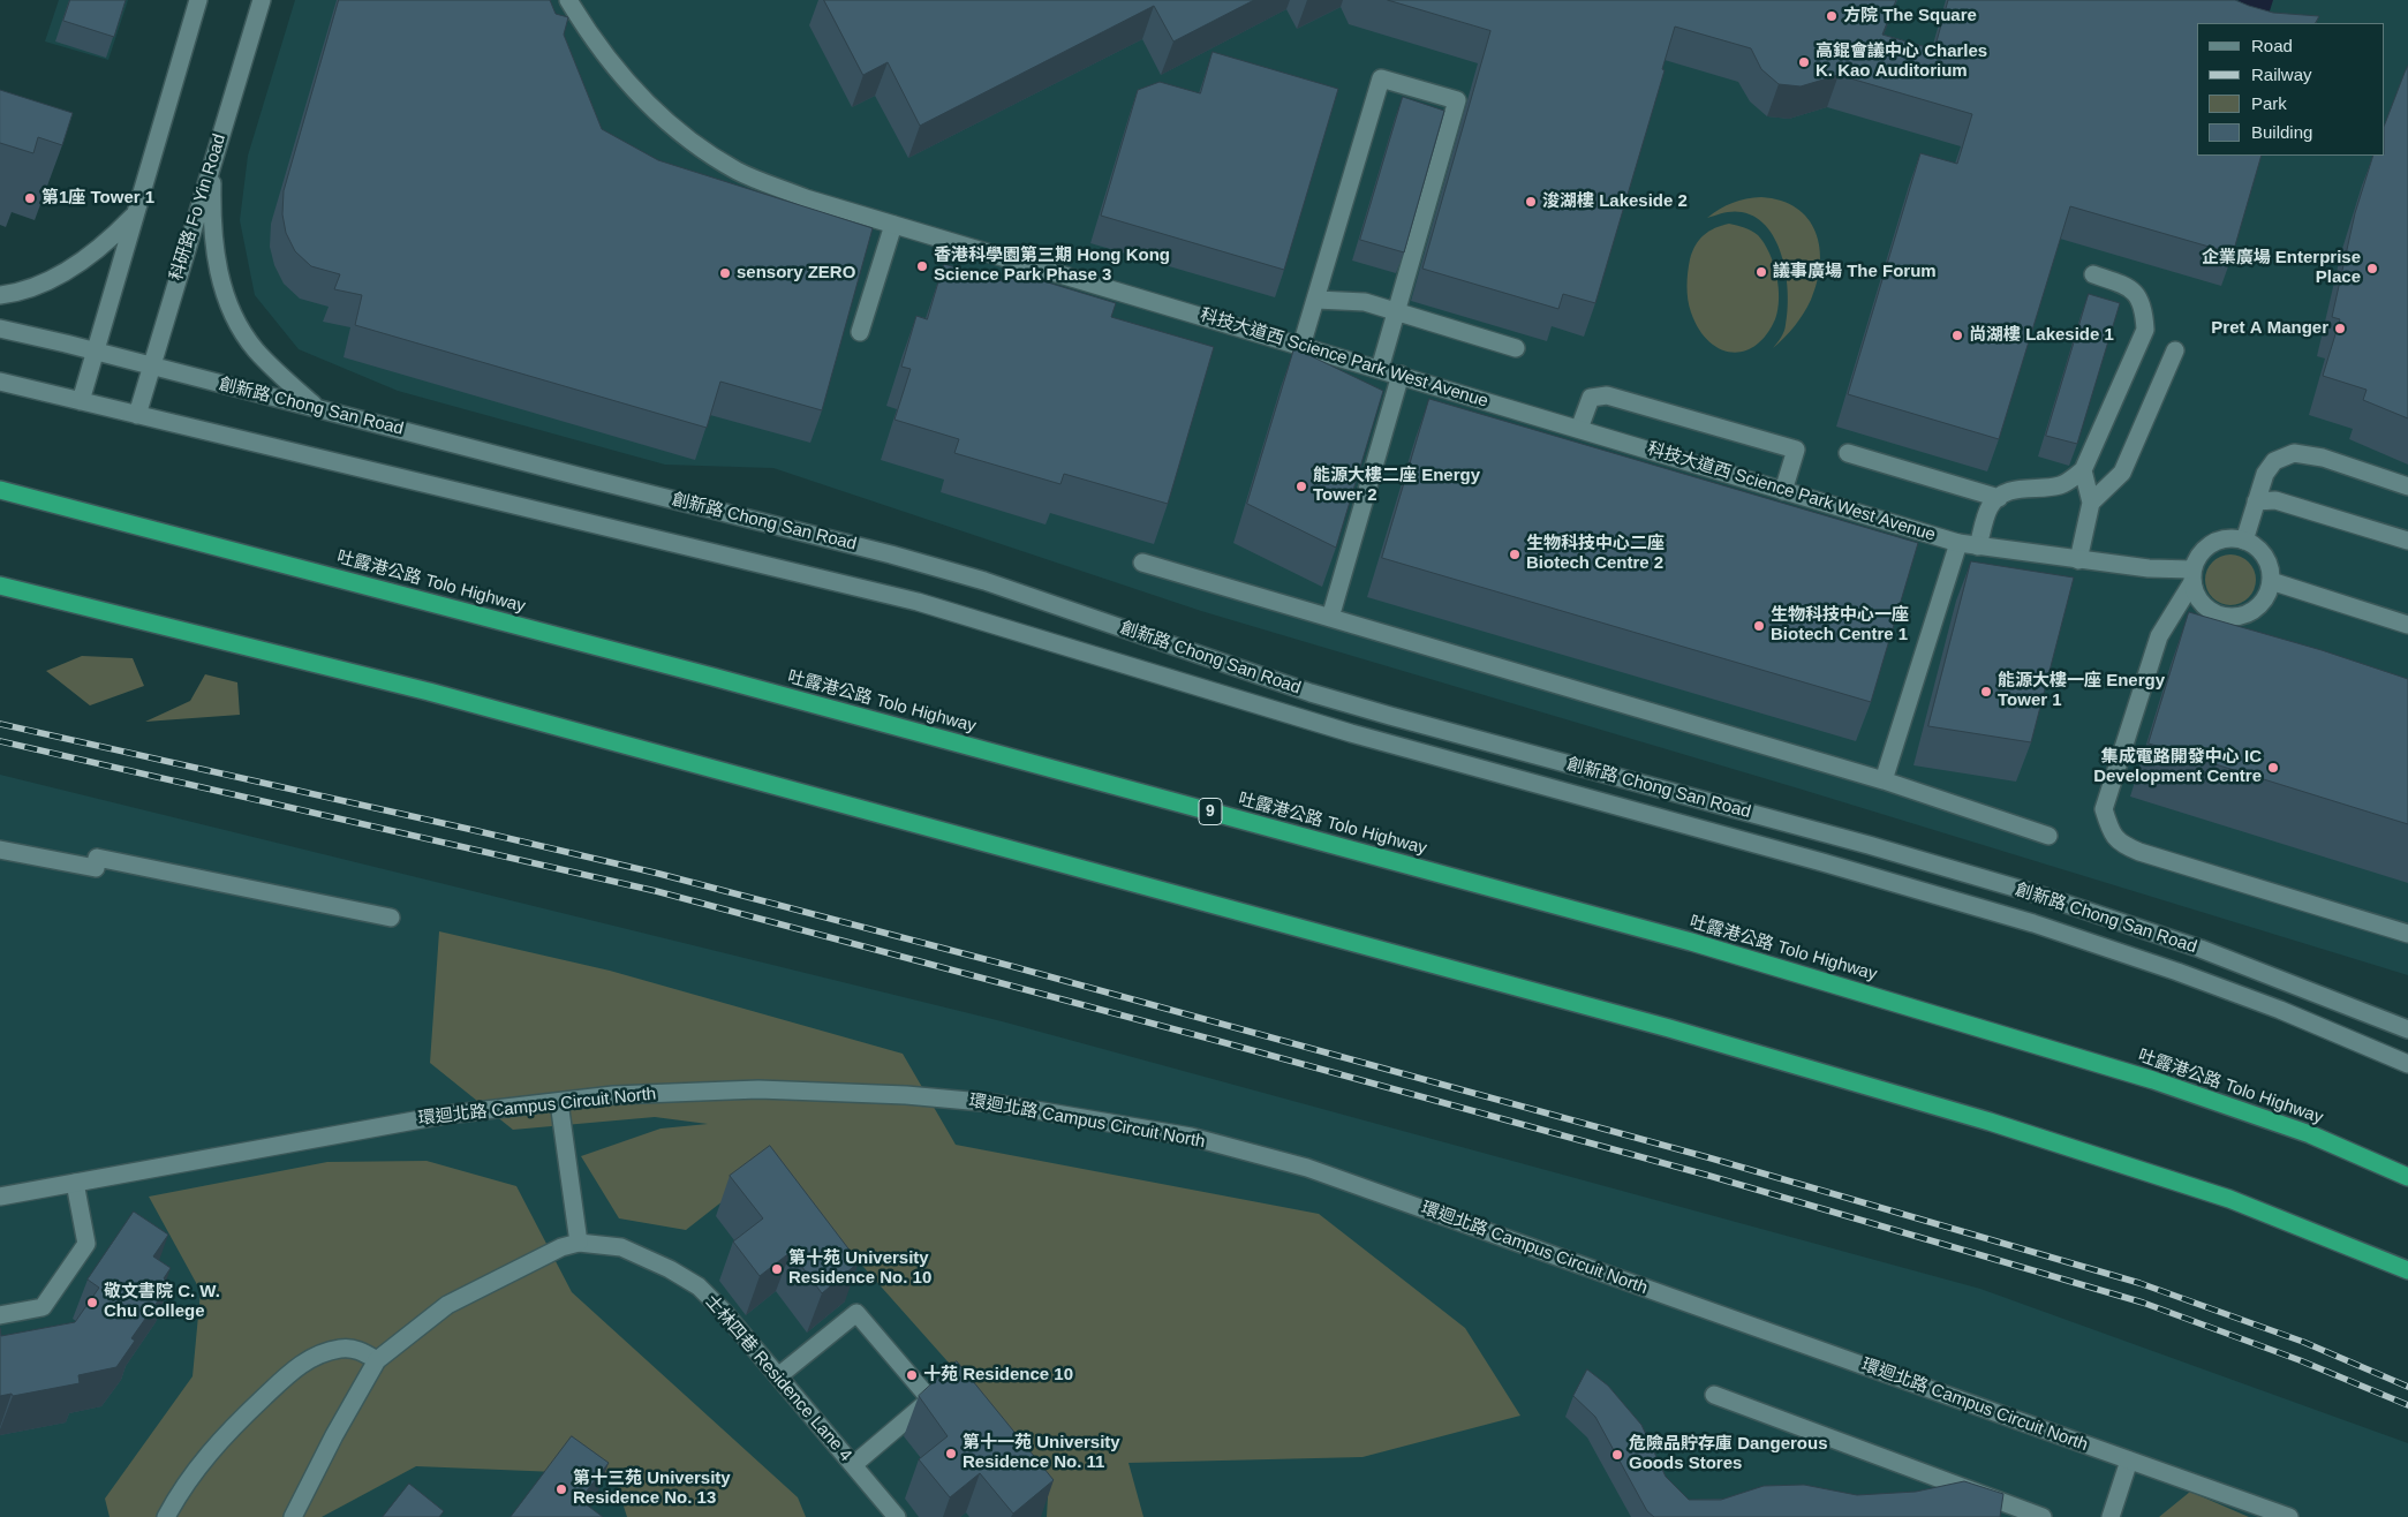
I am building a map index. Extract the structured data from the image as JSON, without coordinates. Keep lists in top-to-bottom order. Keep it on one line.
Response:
{"streets":{"highway":["吐露港公路 Tolo Highway","9"],"street":["科研路 Fo Yin Road","科技大道西 Science Park West Avenue","創新路 Chong San Road","環迴北路 Campus Circuit North","士林四巷 Residence Lane 4"]},"crossings":[["科研路 Fo Yin Road","創新路 Chong San Road"]],"places":["方院 The Square","高錕會議中心 Charles K. Kao Auditorium","第1座 Tower 1","浚湖樓 Lakeside 2","香港科學園第三期 Hong Kong Science Park Phase 3","企業廣場 Enterprise Place","議事廣場 The Forum","sensory ZERO","Pret A Manger","尚湖樓 Lakeside 1","能源大樓二座 Energy Tower 2","生物科技中心二座 Biotech Centre 2","生物科技中心一座 Biotech Centre 1","能源大樓一座 Energy Tower 1","集成電路開發中心 IC Development Centre","第十苑 University Residence No. 10","敬文書院 C. W. Chu College","十苑 Residence 10","第十一苑 University Residence No. 11","危險品貯存庫 Dangerous Goods Stores","第十三苑 University Residence No. 13"],"legend":["Road","Railway","Park","Building"]}
